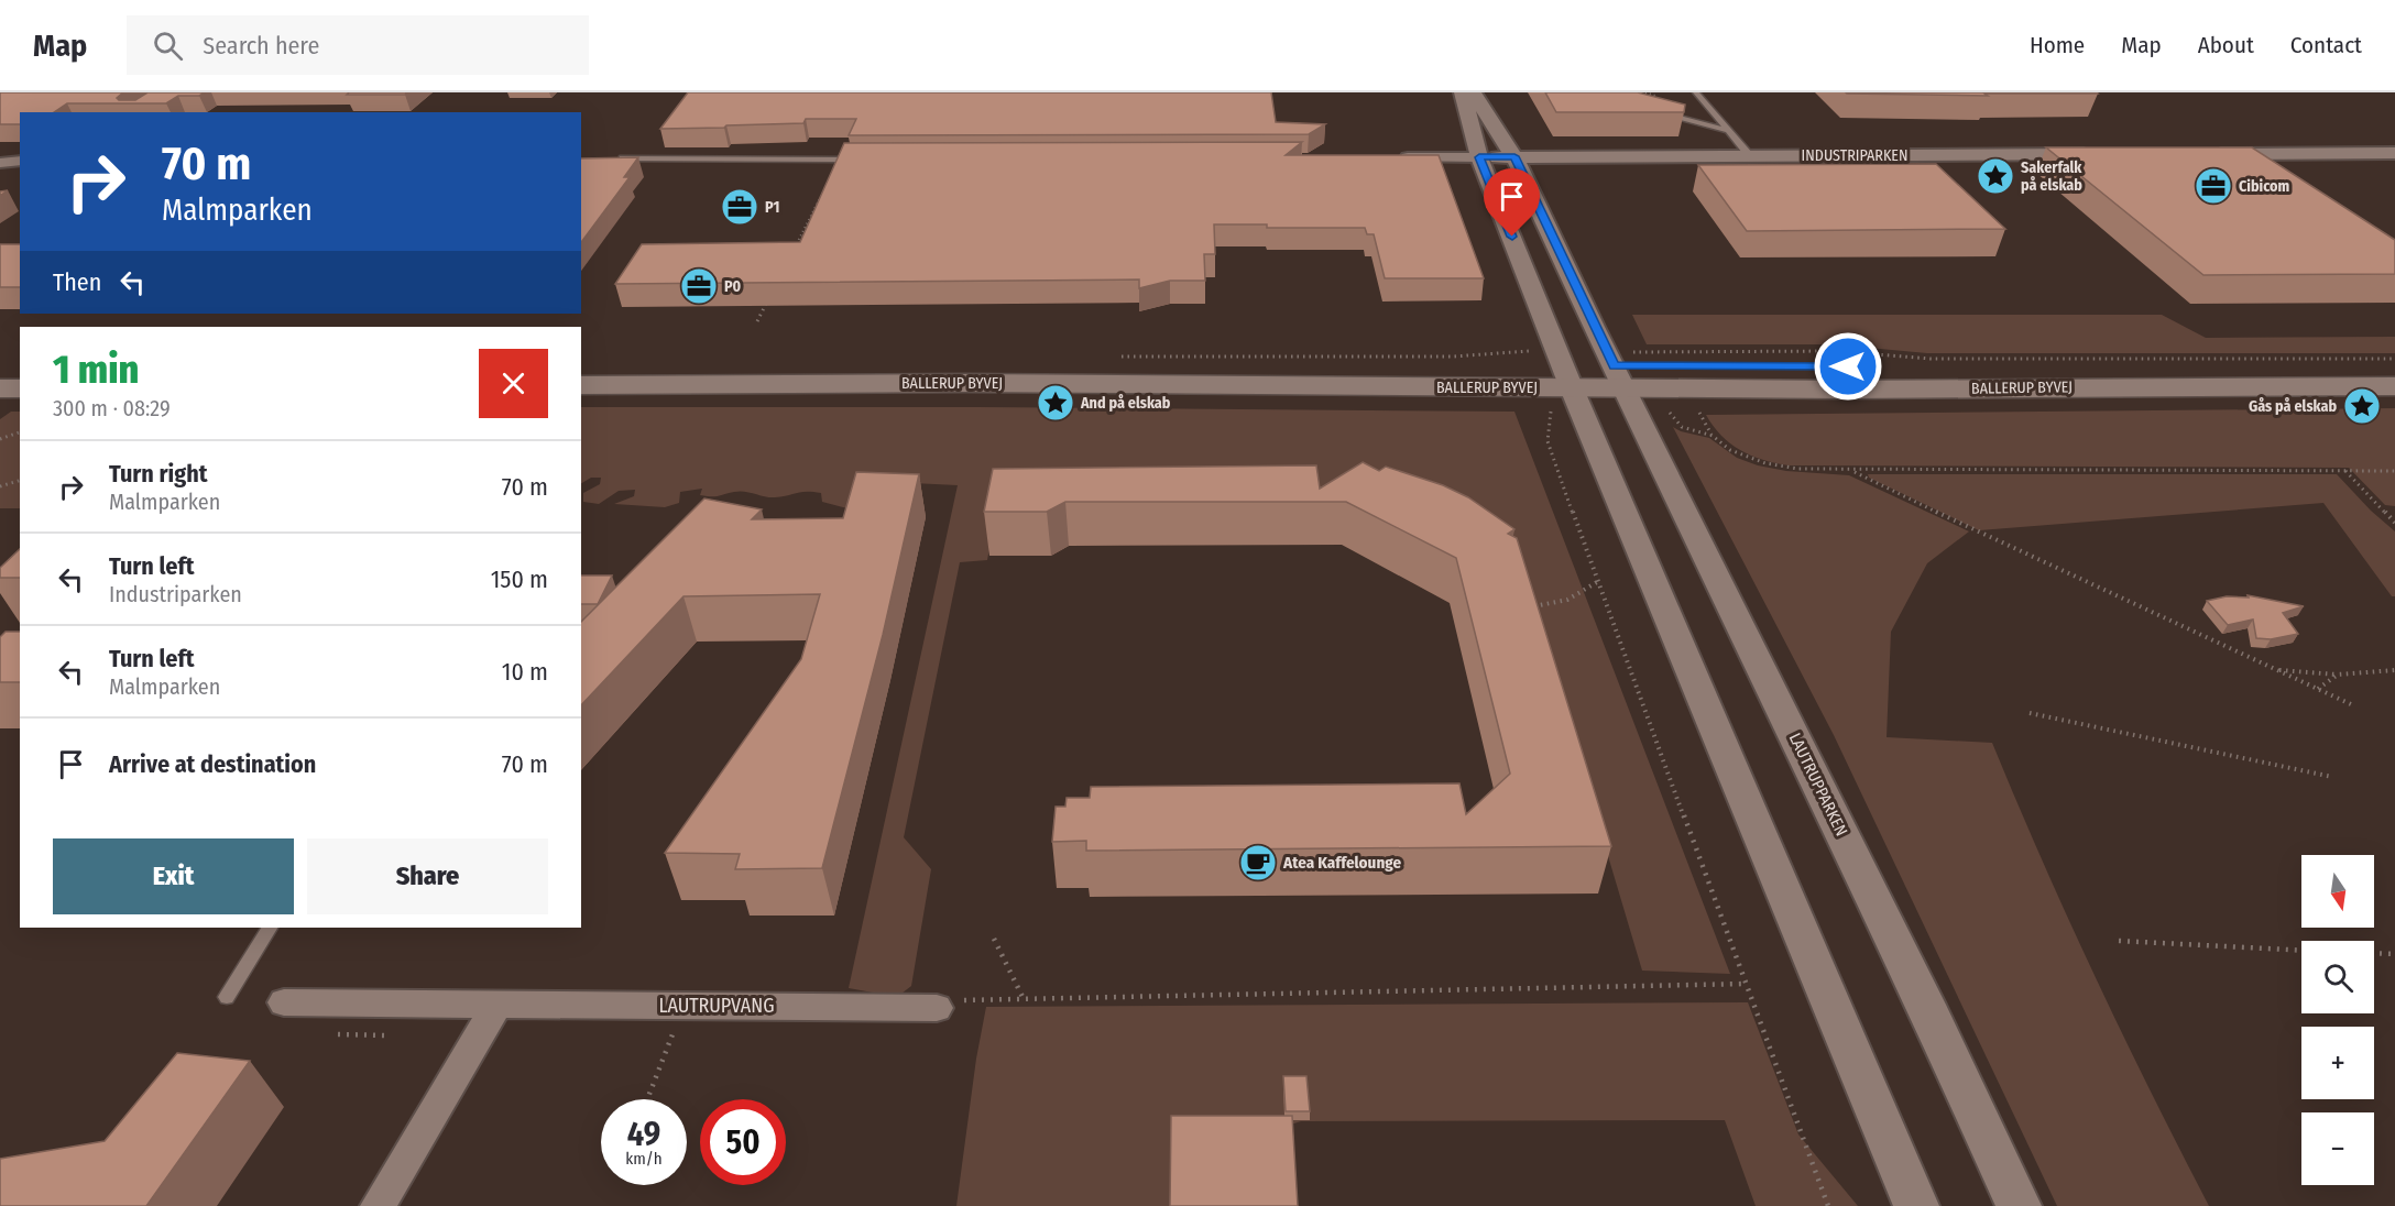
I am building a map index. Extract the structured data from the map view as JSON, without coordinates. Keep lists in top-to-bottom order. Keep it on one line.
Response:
{"streets":{"main road":["BALLERUP BYVEJ"],"street":["INDUSTRIPARKEN","LAUTRUPPARKEN","LAUTRUPVANG"]},"crossings":[["INDUSTRIPARKEN","LAUTRUPPARKEN"],["BALLERUP BYVEJ","LAUTRUPPARKEN"]],"places":{"place":["Sakerfalk på elskab","And på elskab","Gås på elskab"],"office":["Cibicom","P1","P0"],"cafe":["Atea Kaffelounge"]},"north":"bottom","page":{"header":"Map","search":"Search here","nav":["Home","Map","About","Contact"],"turn":["70 m","Malmparken"],"then":"Then","heading":["1 min","300 m · 08:29"],"list":[{"name":"Turn right","note":"Malmparken","value":"70 m"},{"name":"Turn left","note":"Industriparken","value":"150 m"},{"name":"Turn left","note":"Malmparken","value":"10 m"},{"name":"Arrive at destination","value":"70 m"}],"buttons":["Exit","Share"],"map_buttons":["+","−"],"speed":"49 km/h","limit":"50"}}
